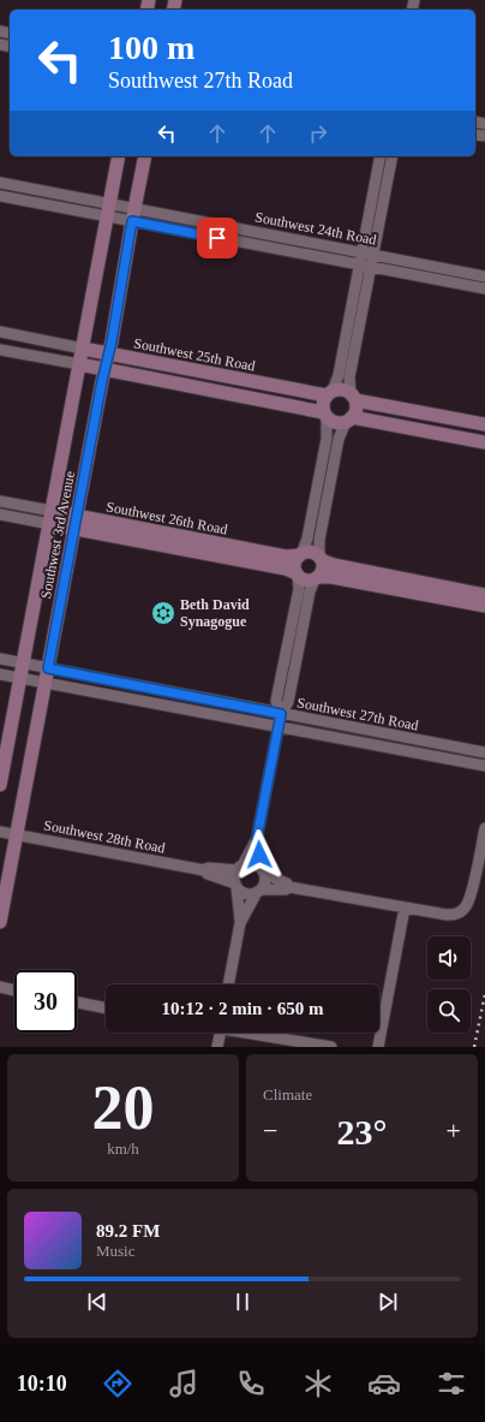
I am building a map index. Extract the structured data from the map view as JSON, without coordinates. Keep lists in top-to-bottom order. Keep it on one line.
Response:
{"streets":{"main road":["Southwest 25th Road","Southwest 26th Road","Southwest 3rd Avenue"],"street":["Southwest 24th Road","Southwest 27th Road","Southwest 28th Road"]},"crossings":[["Southwest 24th Road","Southwest 3rd Avenue"],["Southwest 25th Road","Southwest 3rd Avenue"],["Southwest 26th Road","Southwest 3rd Avenue"],["Southwest 3rd Avenue","Southwest 27th Road"],["Southwest 3rd Avenue","Southwest 28th Road"]],"places":{"synagogue":["Beth David Synagogue"]},"page":{"turn":["100 m","Southwest 27th Road"],"limit":"30","trip":"10:12 · 2 min · 650 m","tile":[["20","km/h"],"Climate"],"heat":["−","23°","+"],"song":["89.2 FM","Music"],"tabs":"10:10"}}
